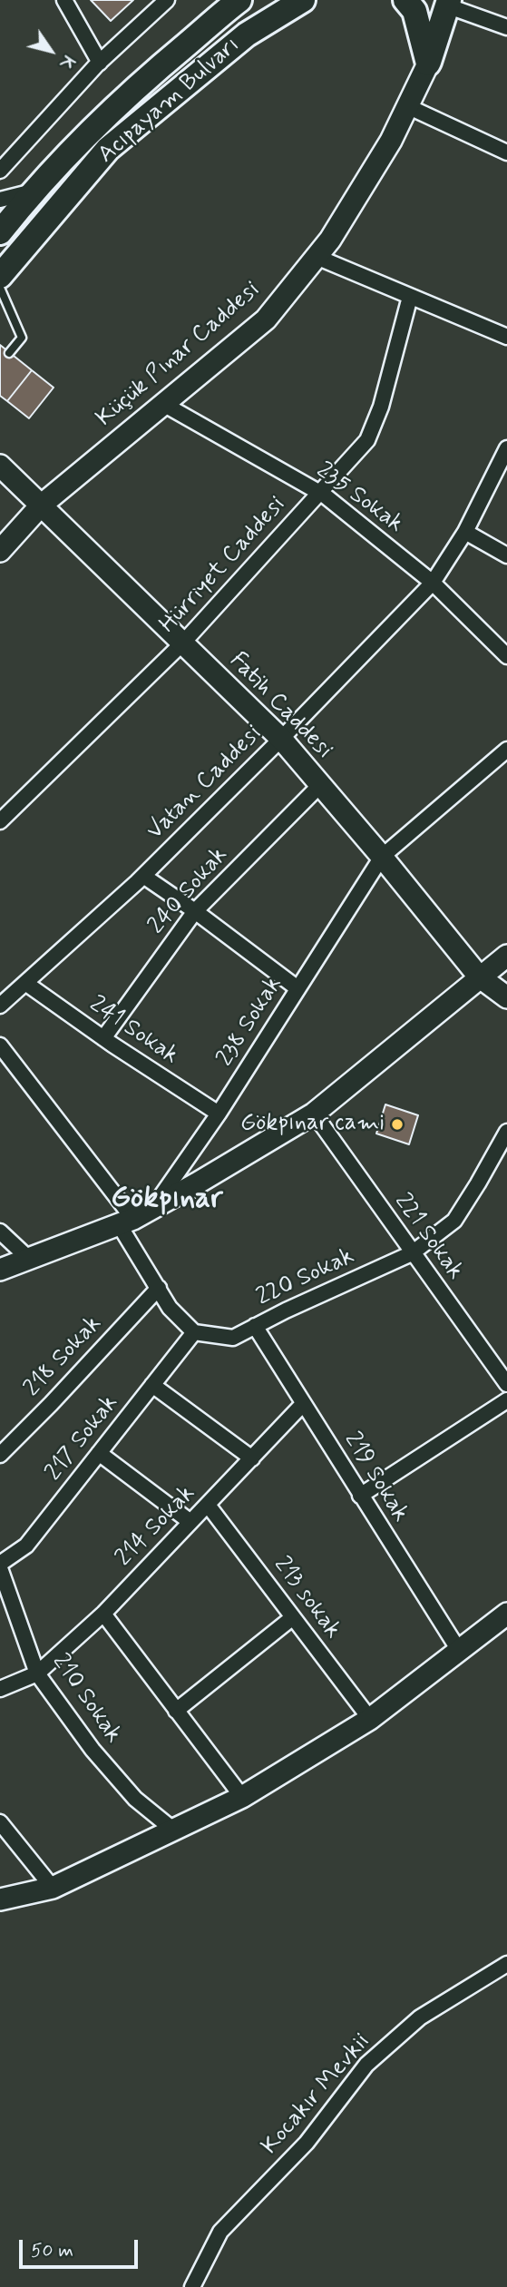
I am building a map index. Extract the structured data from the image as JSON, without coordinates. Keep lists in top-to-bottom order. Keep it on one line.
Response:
{"streets":{"main road":["Acıpayam Bulvarı"],"street":["Küçük Pınar Caddesi","235 Sokak","Hürriyet Caddesi","Fatih Caddesi","Vatan Caddesi","240 Sokak","238 Sokak","241 Sokak","221 Sokak","220 Sokak","218 Sokak","217 Sokak","219 Sokak","214 Sokak","213 sokak","210 Sokak","Kocakır Mevkii"]},"crossings":[["Küçük Pınar Caddesi","235 Sokak"],["Küçük Pınar Caddesi","Fatih Caddesi"],["235 Sokak","Hürriyet Caddesi"],["235 Sokak","Vatan Caddesi"],["Hürriyet Caddesi","Fatih Caddesi"],["Fatih Caddesi","Vatan Caddesi"],["Fatih Caddesi","240 Sokak"],["Fatih Caddesi","238 Sokak"],["Vatan Caddesi","241 Sokak"],["240 Sokak","241 Sokak"],["238 Sokak","241 Sokak"],["221 Sokak","220 Sokak"],["220 Sokak","217 Sokak"],["220 Sokak","219 Sokak"],["217 Sokak","210 Sokak"],["219 Sokak","214 Sokak"],["214 Sokak","213 sokak"],["214 Sokak","210 Sokak"]],"districts":["Gökpınar"],"places":["Gökpınar cami"],"scale_bar":"50 m","north":"bottom right"}
